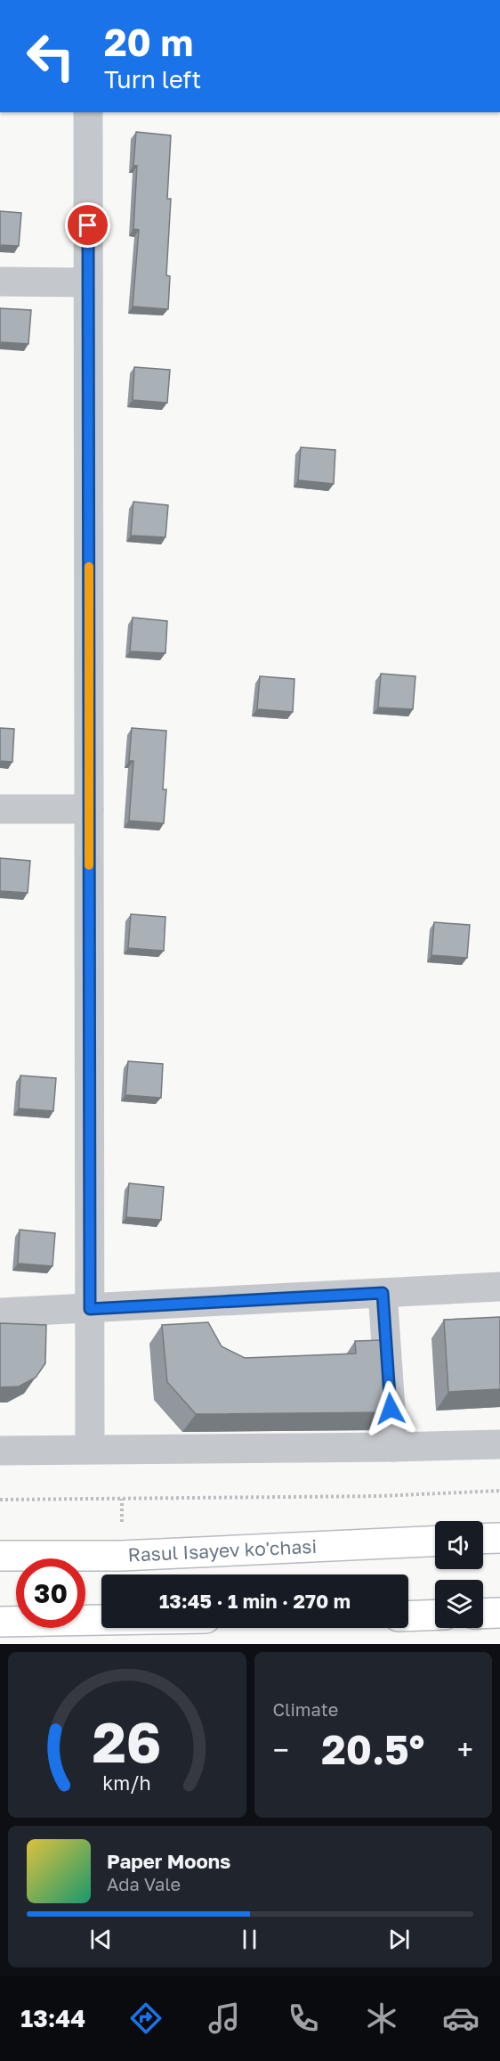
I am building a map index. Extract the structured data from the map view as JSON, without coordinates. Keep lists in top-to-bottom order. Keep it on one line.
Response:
{"streets":{"main road":["Rasul Isayev ko'chasi"]},"page":{"turn":["20 m","Turn left"],"limit":"30","trip":"13:45 · 1 min · 270 m","tile":"Climate","heat":["−","20.5°","+"],"song":["Paper Moons","Ada Vale"],"tabs":"13:44","gauge":["26","km/h"]}}
